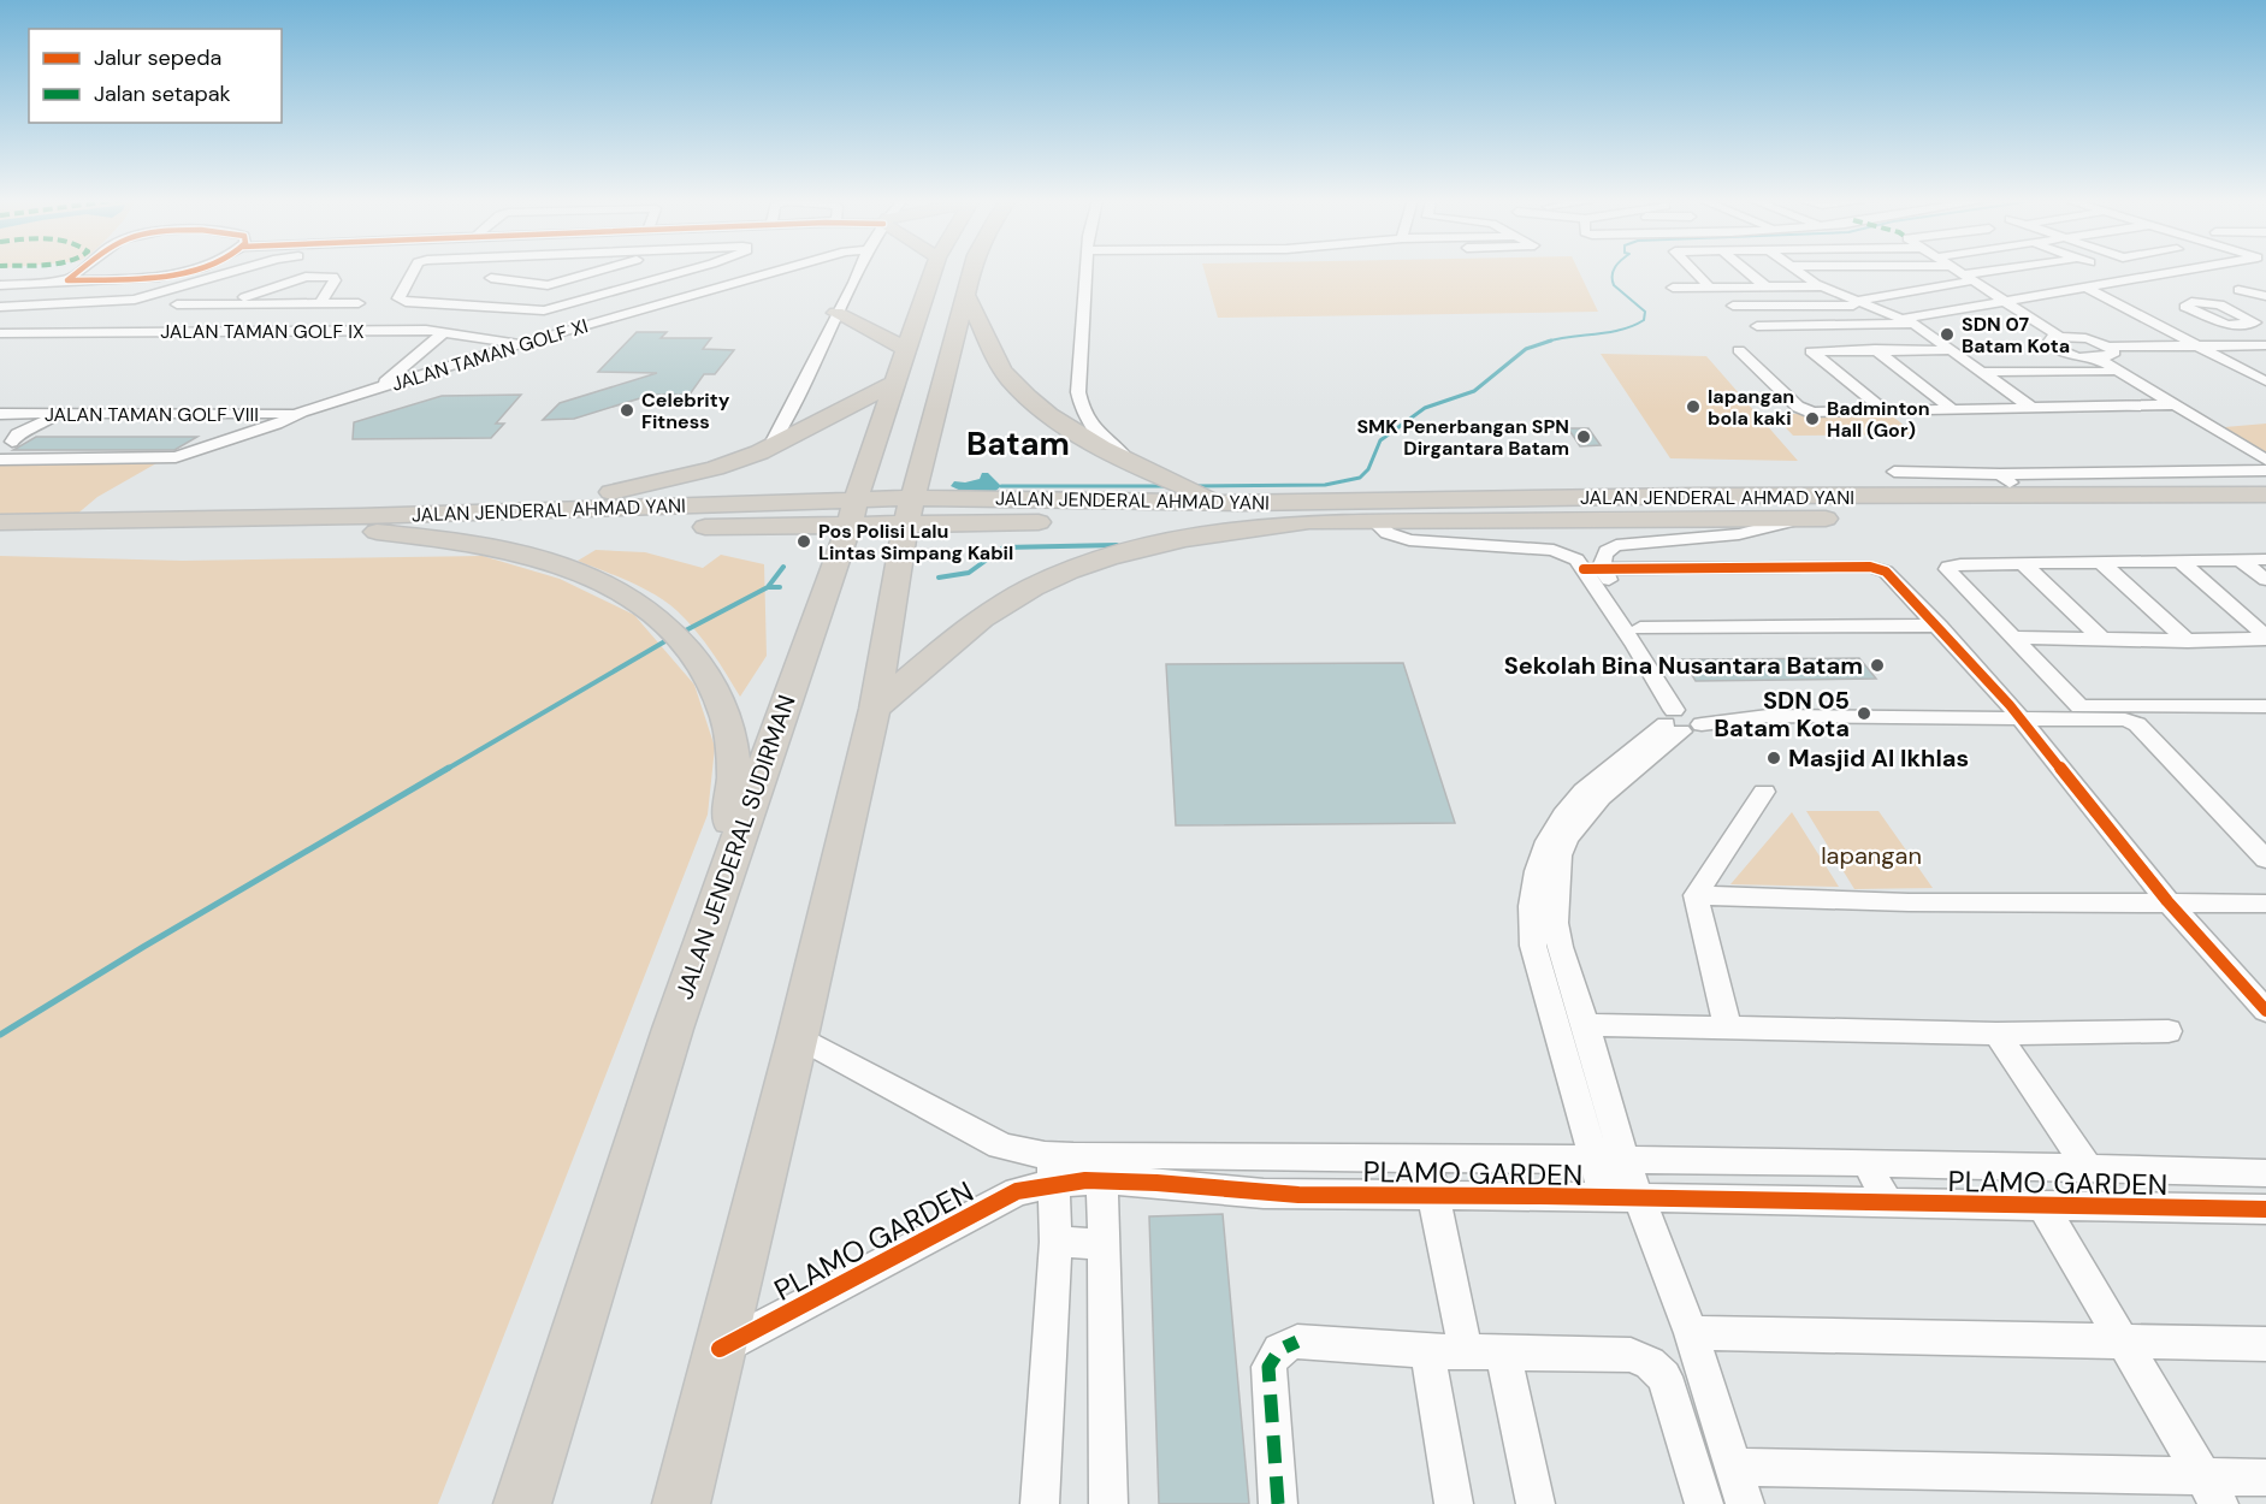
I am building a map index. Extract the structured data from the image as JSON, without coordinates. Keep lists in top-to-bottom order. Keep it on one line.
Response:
{"streets":{"highway":["JALAN JENDERAL AHMAD YANI","JALAN JENDERAL SUDIRMAN"],"street":["JALAN TAMAN GOLF IX","JALAN TAMAN GOLF XI","JALAN TAMAN GOLF VIII","PLAMO GARDEN"]},"crossings":[["JALAN TAMAN GOLF IX","JALAN TAMAN GOLF XI"],["JALAN TAMAN GOLF XI","JALAN TAMAN GOLF VIII"],["JALAN JENDERAL AHMAD YANI","JALAN JENDERAL SUDIRMAN"]],"districts":["Batam"],"parks":["lapangan"],"places":["SDN 07 Batam Kota","lapangan bola kaki","Celebrity Fitness","Badminton Hall (Gor)","SMK Penerbangan SPN Dirgantara Batam","Pos Polisi Lalu Lintas Simpang Kabil","Sekolah Bina Nusantara Batam","SDN 05 Batam Kota","Masjid Al Ikhlas"],"legend":["Jalur sepeda","Jalan setapak"]}
